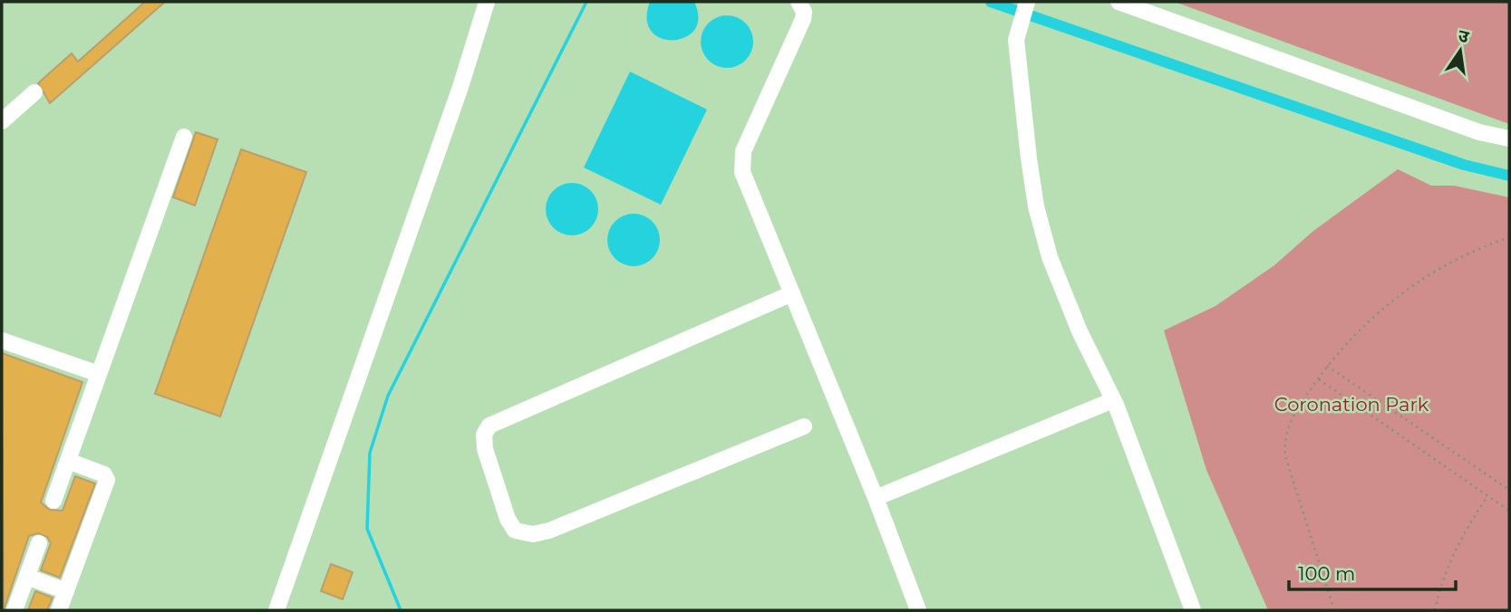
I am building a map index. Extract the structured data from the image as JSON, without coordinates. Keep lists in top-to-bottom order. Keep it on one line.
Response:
{"parks":["Coronation Park"],"scale_bar":"100 m","north":"top"}
